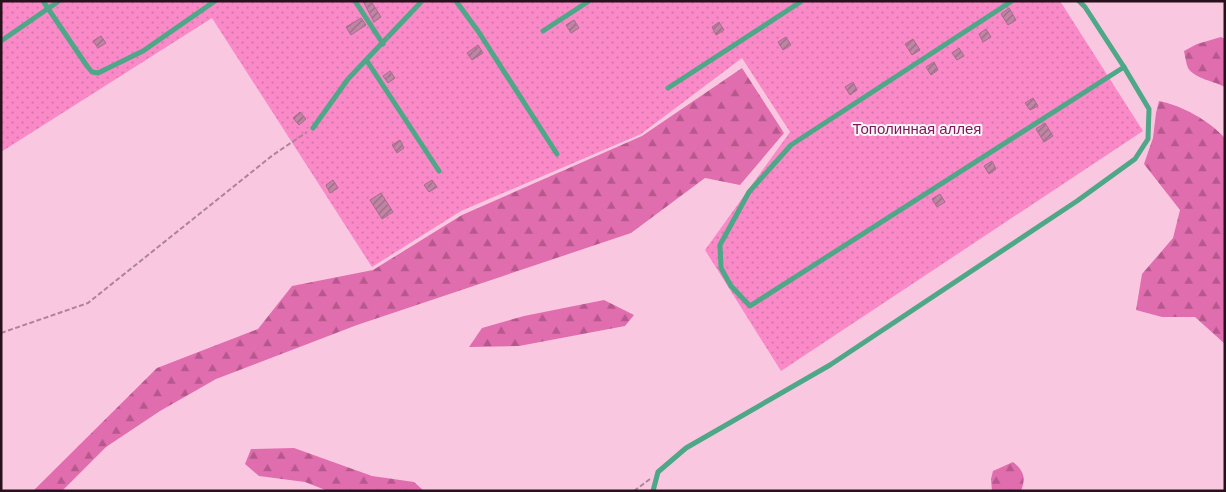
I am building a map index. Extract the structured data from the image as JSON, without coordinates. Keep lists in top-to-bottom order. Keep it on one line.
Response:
{"parks":["Тополинная аллея"]}
